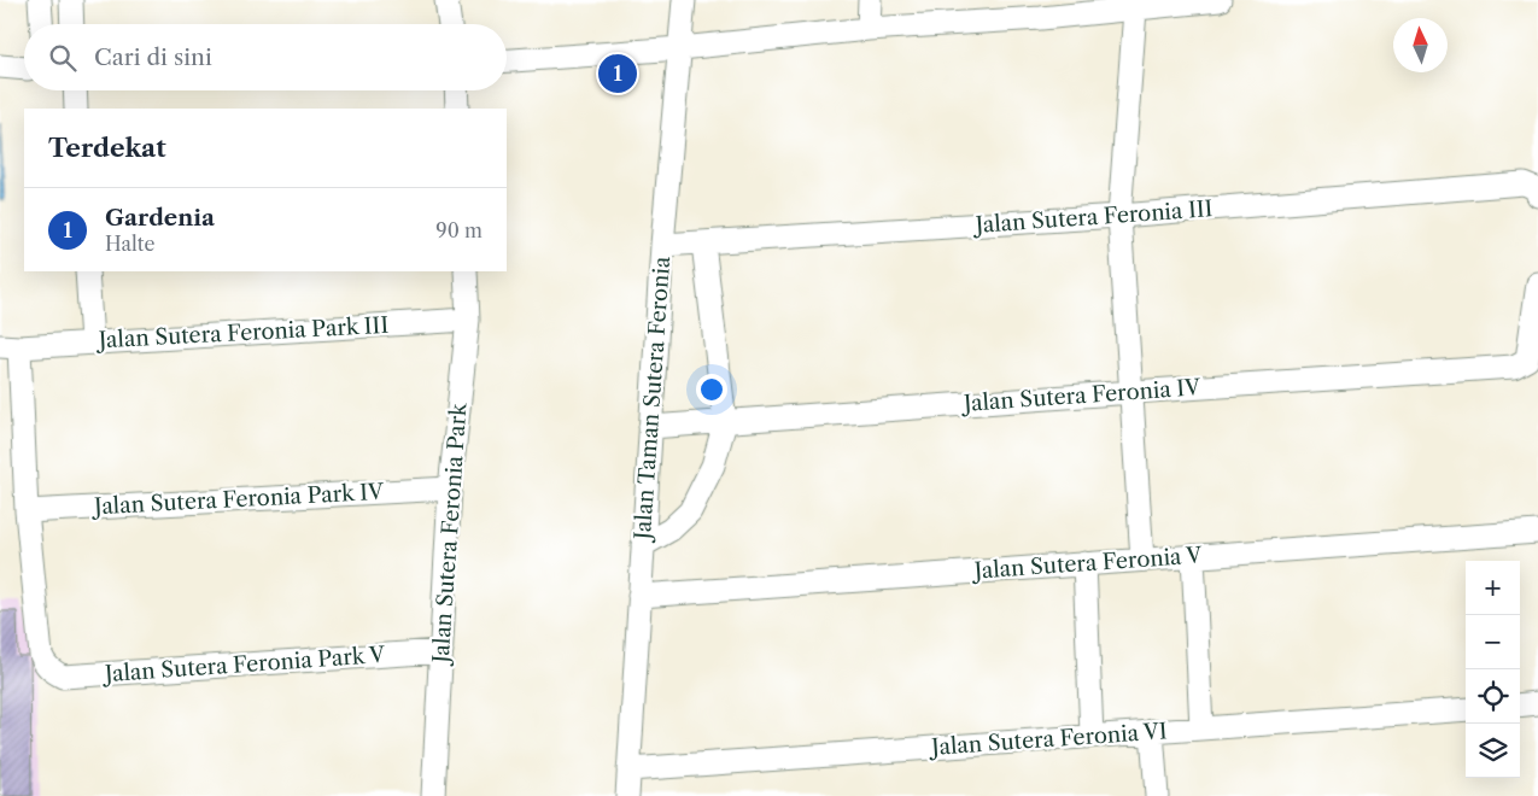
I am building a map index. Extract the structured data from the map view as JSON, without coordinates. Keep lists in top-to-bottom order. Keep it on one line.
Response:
{"streets":{"street":["Jalan Sutera Feronia III","Jalan Sutera Feronia Park III","Jalan Sutera Feronia IV","Jalan Taman Sutera Feronia","Jalan Sutera Feronia Park IV","Jalan Sutera Feronia Park","Jalan Sutera Feronia V","Jalan Sutera Feronia Park V","Jalan Sutera Feronia VI"]},"crossings":[["Jalan Sutera Feronia III","Jalan Taman Sutera Feronia"],["Jalan Sutera Feronia Park III","Jalan Sutera Feronia Park IV"],["Jalan Sutera Feronia Park III","Jalan Sutera Feronia Park"],["Jalan Sutera Feronia Park III","Jalan Sutera Feronia Park V"],["Jalan Sutera Feronia IV","Jalan Taman Sutera Feronia"],["Jalan Taman Sutera Feronia","Jalan Sutera Feronia V"],["Jalan Taman Sutera Feronia","Jalan Sutera Feronia VI"],["Jalan Sutera Feronia Park IV","Jalan Sutera Feronia Park"],["Jalan Sutera Feronia Park","Jalan Sutera Feronia Park V"]],"north":"top","page":{"search":"Cari di sini","pins":"1","heading":"Terdekat","list":[{"mark":"1","name":"Gardenia","note":"Halte","value":"90 m"}],"map_buttons":["+","−"]}}
